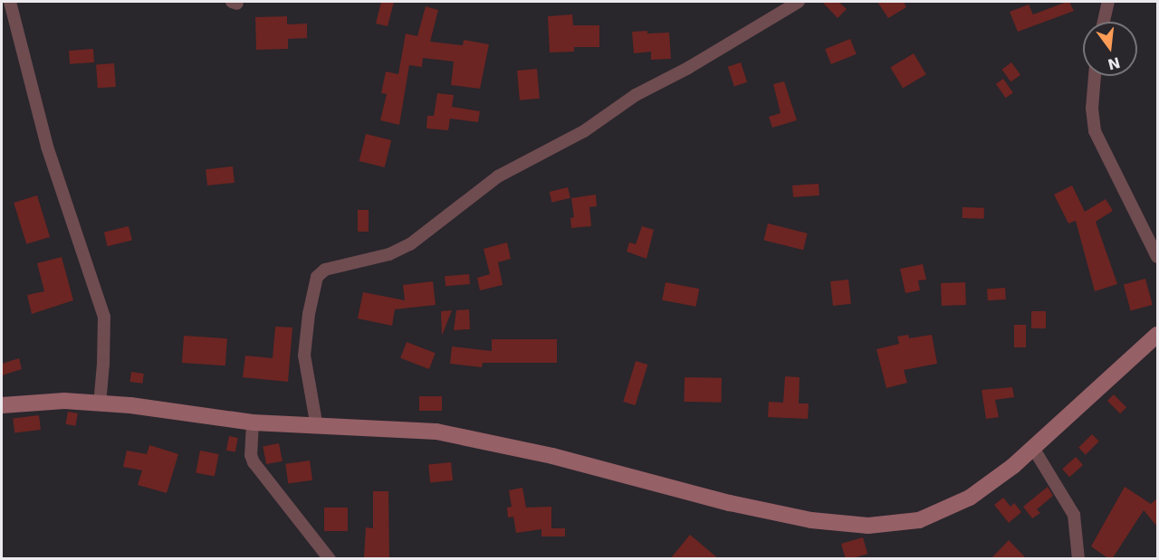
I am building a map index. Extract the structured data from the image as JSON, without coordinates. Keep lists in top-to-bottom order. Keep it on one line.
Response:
{"north":"bottom"}
